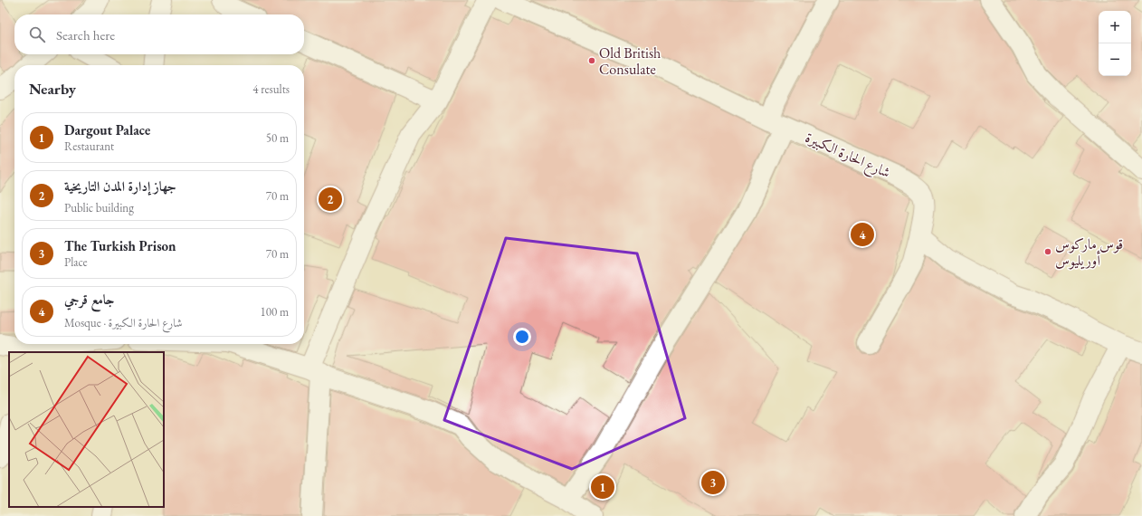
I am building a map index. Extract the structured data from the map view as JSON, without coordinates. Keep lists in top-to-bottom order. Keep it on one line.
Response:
{"streets":{"street":["شارع الحارة الكبيرة"]},"places":["Old British Consulate","قوس ماركوس أوريليوس"],"page":{"map_buttons":["+","−"],"search":"Search here","heading":["Nearby","4 results"],"list":[{"mark":"1","name":"Dargout Palace","note":"Restaurant","value":"50 m"},{"mark":"2","name":"جهاز إدارة المدن التاريخية","note":"Public building","value":"70 m"},{"mark":"3","name":"The Turkish Prison","note":"Place","value":"70 m"},{"mark":"4","name":"جامع قرجي","note":"Mosque · شارع الحارة الكبيرة","value":"100 m"}],"pins":["2","4","3","1"]}}
